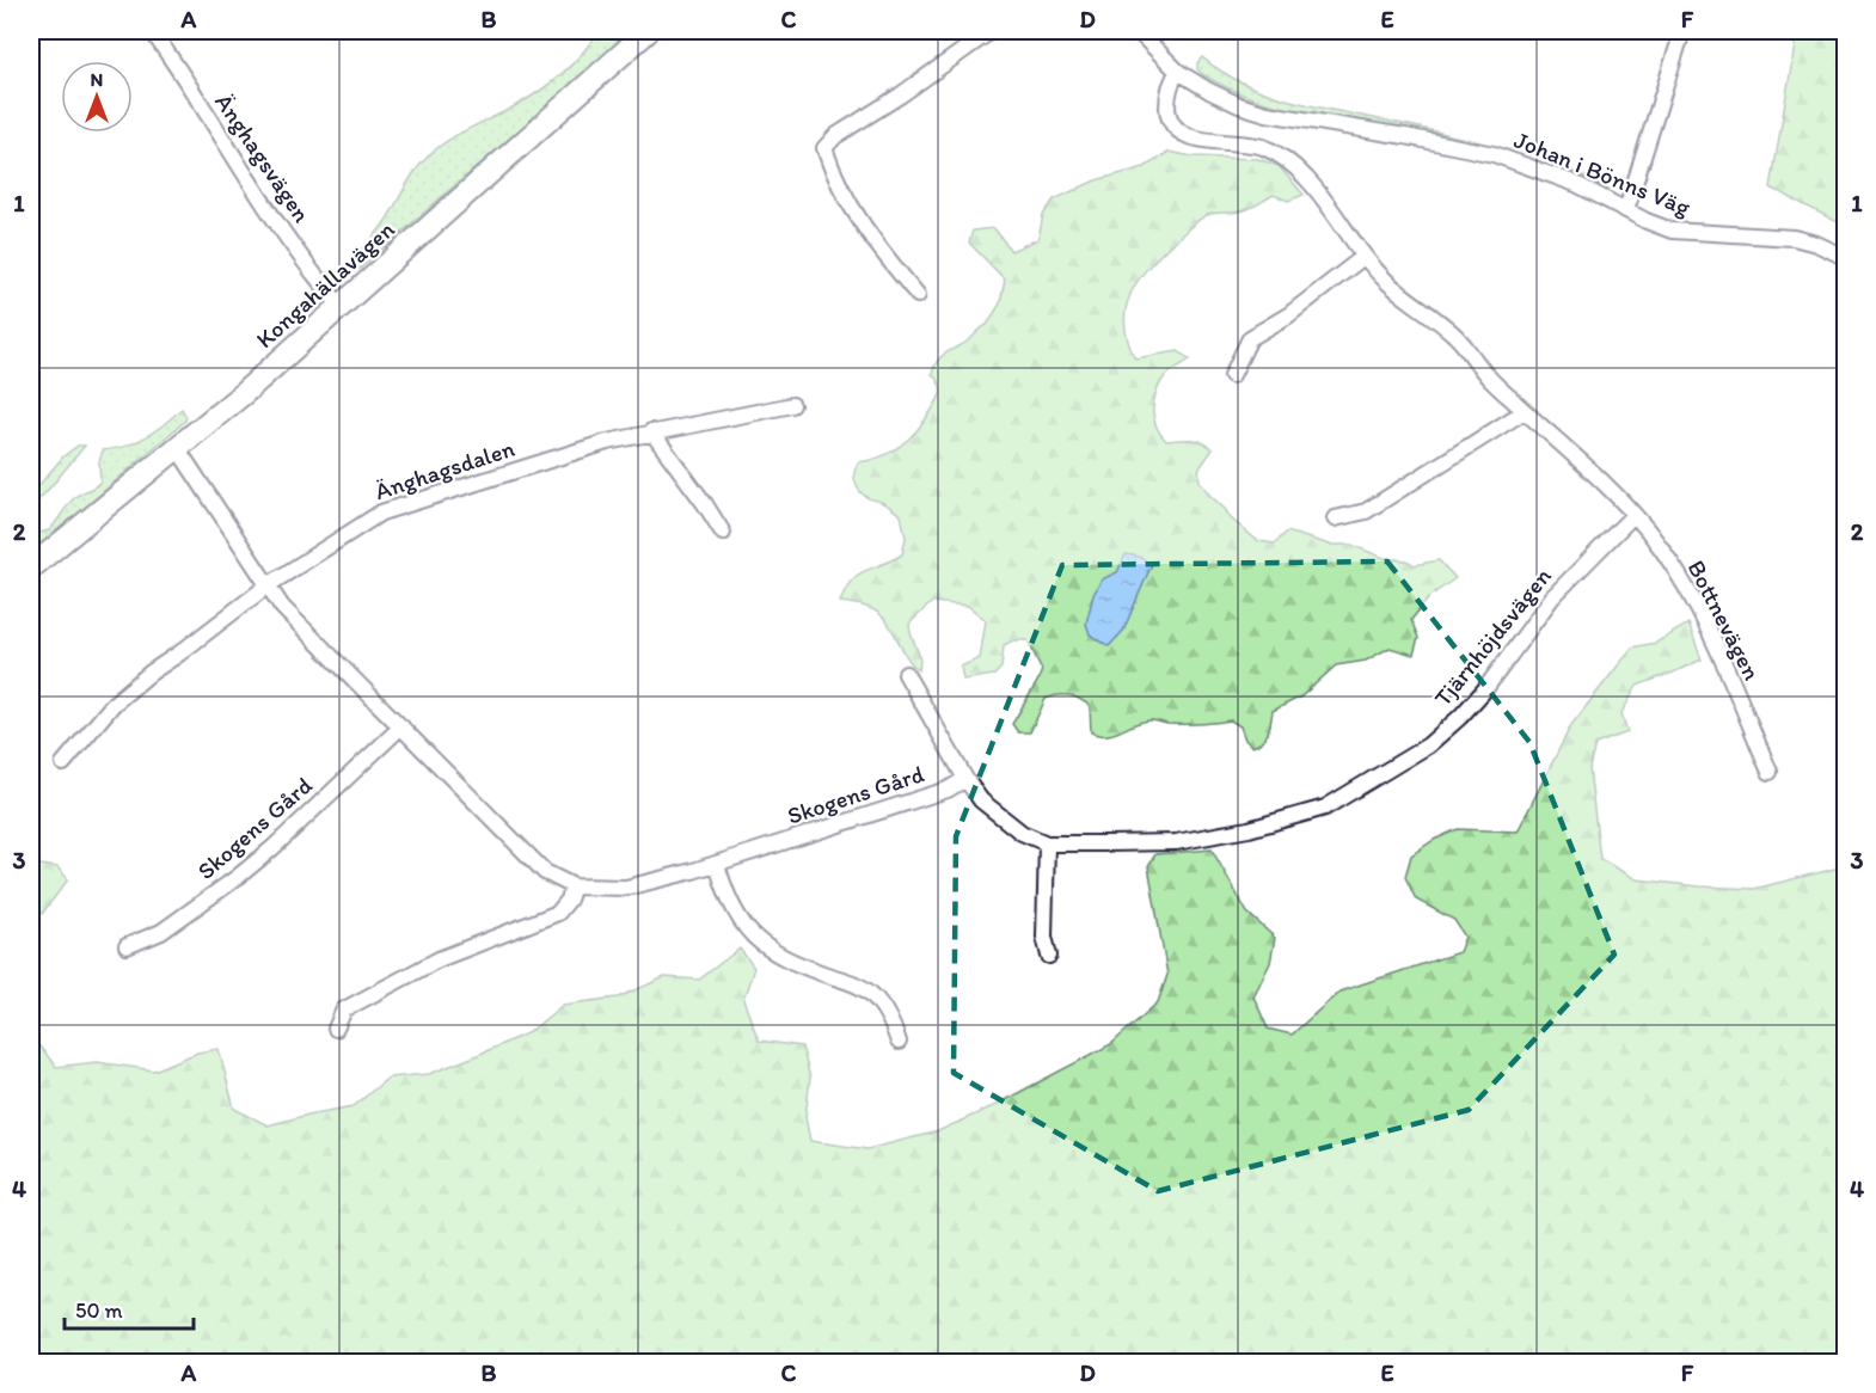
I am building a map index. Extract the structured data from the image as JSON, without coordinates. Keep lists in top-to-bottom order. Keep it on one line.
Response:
{"streets":{"street":["Änghagsvägen","Johan i Bönns Väg","Kongahällavägen","Änghagsdalen","Bottnevägen","Tjärnhöjdsvägen","Skogens Gård"]},"crossings":[["Änghagsvägen","Kongahällavägen"],["Johan i Bönns Väg","Bottnevägen"],["Kongahällavägen","Skogens Gård"],["Änghagsdalen","Skogens Gård"],["Bottnevägen","Tjärnhöjdsvägen"],["Tjärnhöjdsvägen","Skogens Gård"]],"scale_bar":"50 m","north":"top","grid":{"columns":["A","B","C","D","E","F"],"rows":["1","2","3","4"]}}
